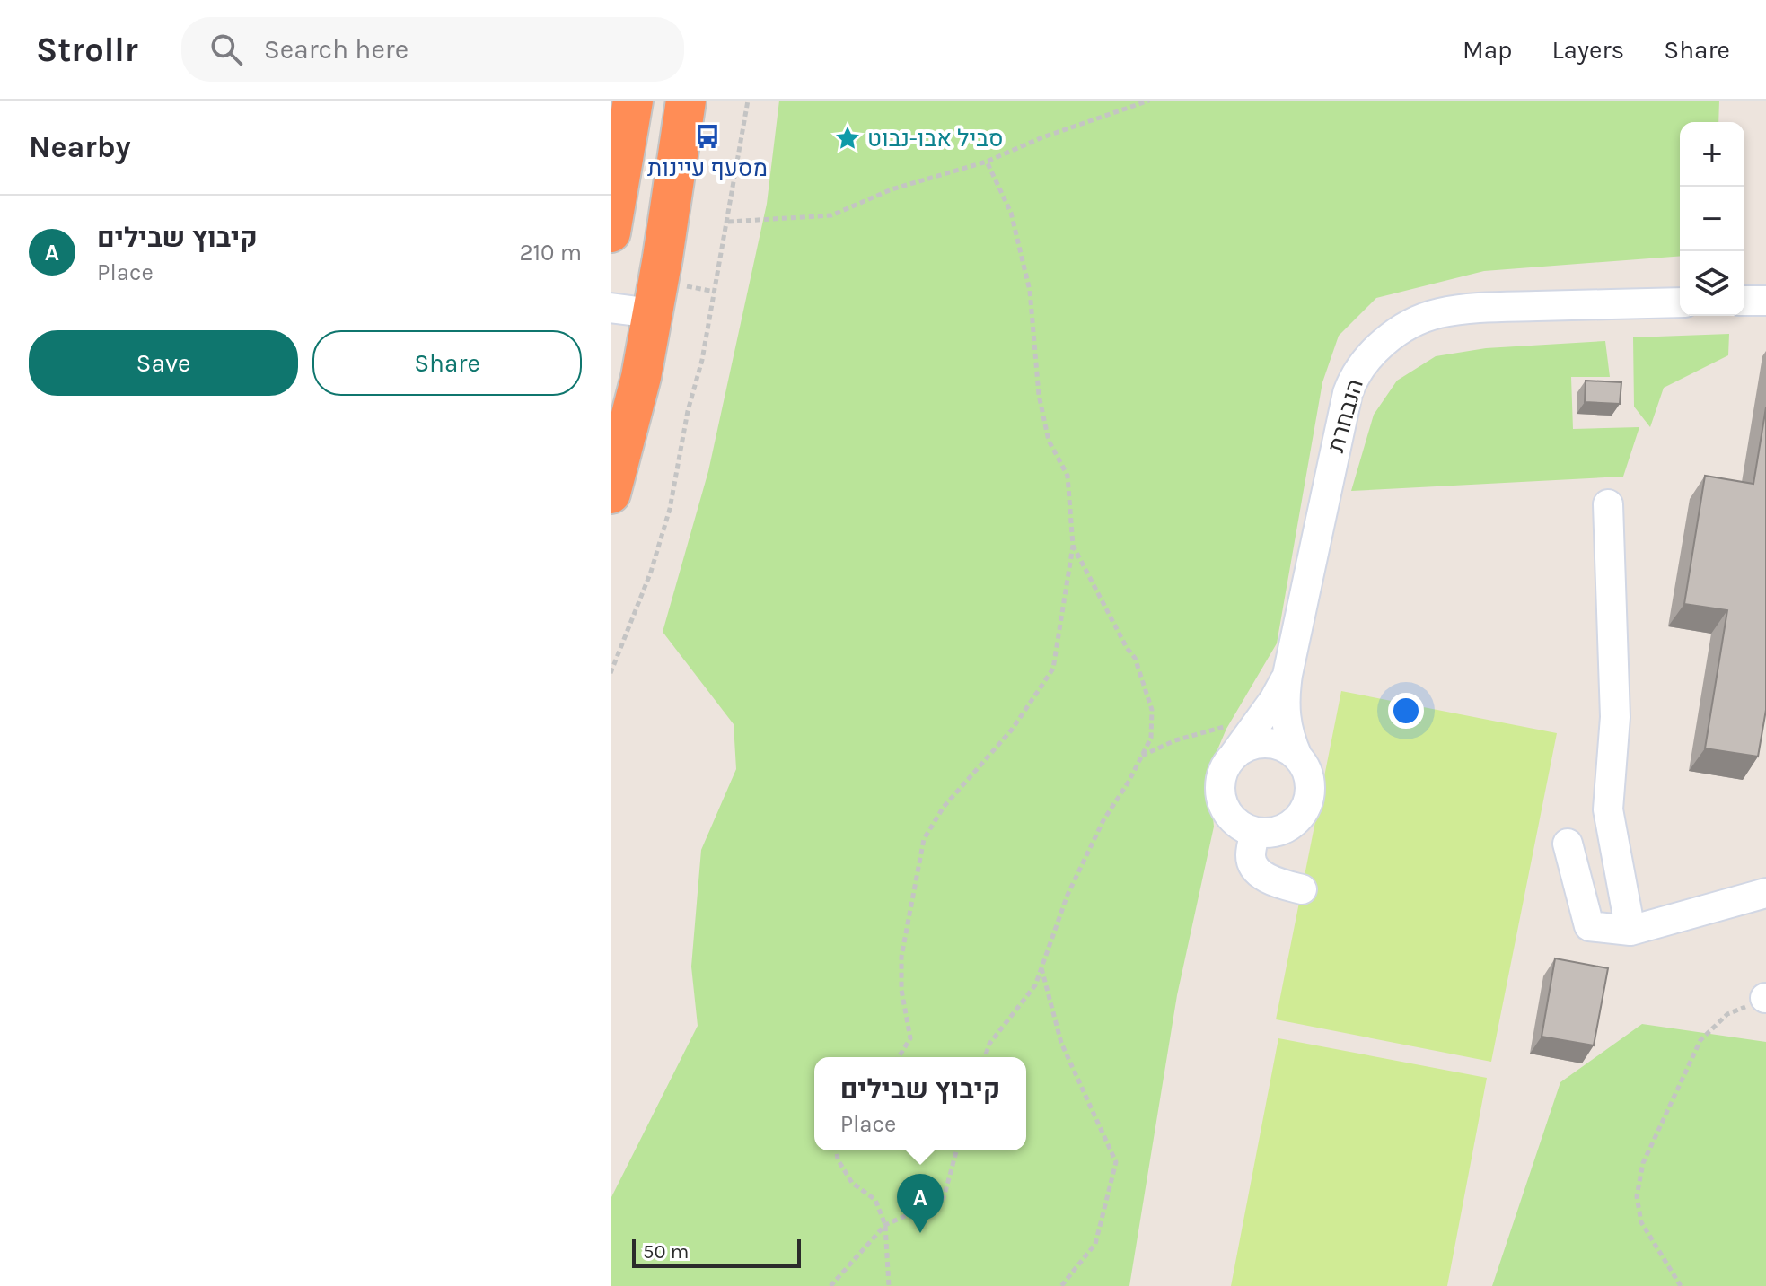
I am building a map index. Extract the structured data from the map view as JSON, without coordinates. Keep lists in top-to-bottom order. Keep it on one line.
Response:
{"streets":{"street":["הנבחרת"]},"places":{"bus stop":["מסעף עיינות"],"place":["סביל אבו-נבוט"]},"scale_bar":"50 m","page":{"header":"Strollr","search":"Search here","nav":["Map","Layers","Share"],"heading":"Nearby","map_buttons":["+","−"],"list":[{"mark":"A","name":"קיבוץ שבילים","note":"Place","value":"210 m"}],"buttons":["Save","Share"],"popup":["קיבוץ שבילים","Place"],"pins":"A","scale":"50 m"}}
